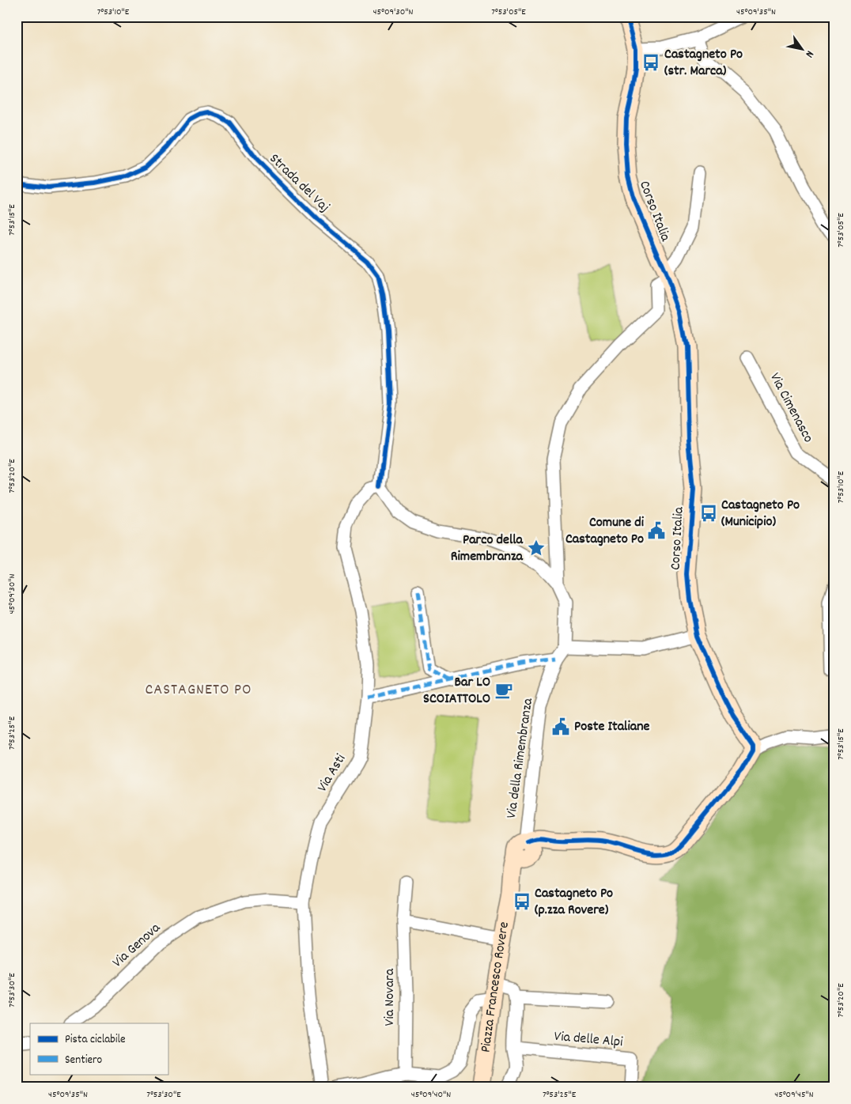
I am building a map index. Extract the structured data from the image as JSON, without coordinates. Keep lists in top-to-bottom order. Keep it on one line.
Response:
{"streets":{"street":["Strada del Vaj","Corso Italia","Via Cimenasco","Via della Rimembranza","Via Asti","Via Genova","Piazza Francesco Rovere","Via Novara","Via delle Alpi"]},"crossings":[["Strada del Vaj","Via Asti"],["Via della Rimembranza","Piazza Francesco Rovere"],["Via Asti","Via Genova"]],"districts":["CASTAGNETO PO"],"places":{"bus stop":["Castagneto Po (str. Marca)","Castagneto Po (Municipio)","Castagneto Po (p.zza Rovere)"],"public building":["Comune di Castagneto Po","Poste Italiane"],"place":["Parco della Rimembranza"],"cafe":["Bar LO SCOIATTOLO"]},"legend":["Pista ciclabile","Sentiero"],"north":"bottom right","coordinates":["7°53'10\"E","45°09'30\"N","7°53'05\"E","45°09'35\"N","7°53'15\"E","7°53'20\"E","7°53'25\"E","7°53'30\"E","45°09'40\"N","45°09'45\"N"]}
